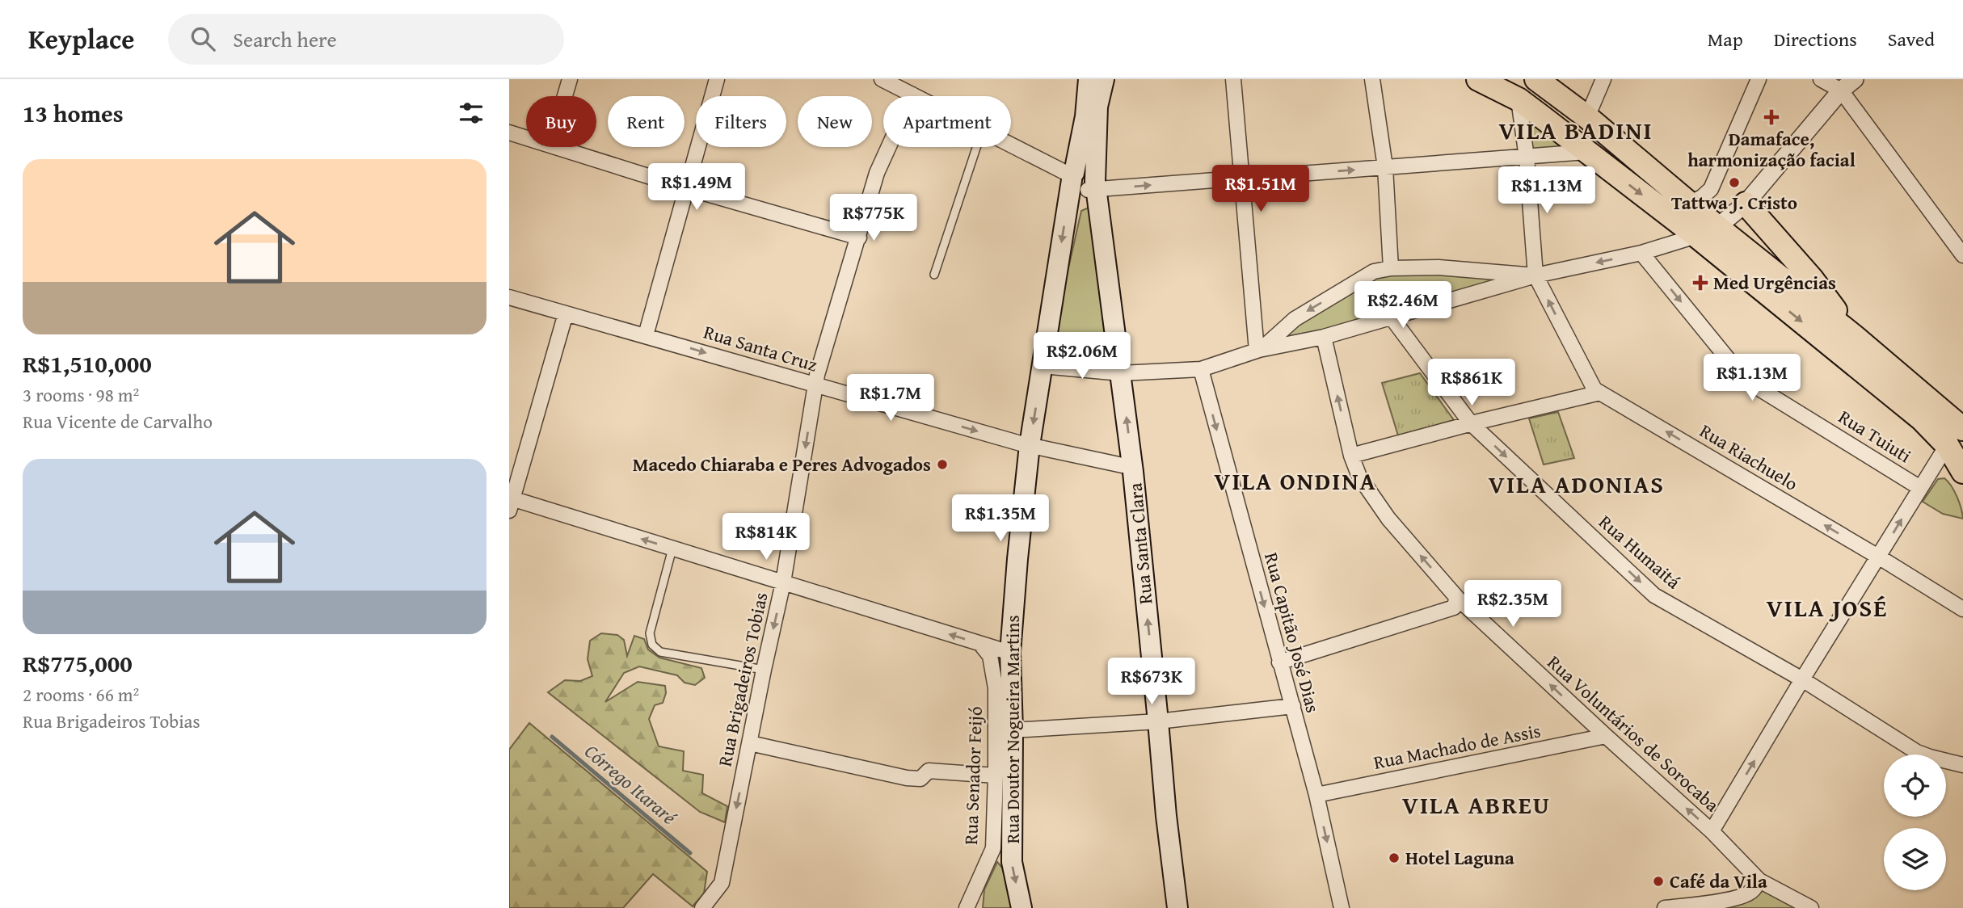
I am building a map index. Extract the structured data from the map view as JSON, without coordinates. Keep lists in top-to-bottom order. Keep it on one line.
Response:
{"streets":{"main road":["Rua Santa Clara","Rua Doutor Nogueira Martins"],"street":["Rua Santa Cruz","Rua Tuiuti","Rua Riachuelo","Rua Humaitá","Rua Capitão José Dias","Rua Brigadeiros Tobias","Rua Voluntários de Sorocaba","Rua Machado de Assis","Rua Senador Feijó"]},"crossings":[["Rua Santa Cruz","Rua Santa Clara"],["Rua Santa Cruz","Rua Brigadeiros Tobias"],["Rua Santa Cruz","Rua Doutor Nogueira Martins"],["Rua Santa Clara","Rua Doutor Nogueira Martins"],["Rua Capitão José Dias","Rua Machado de Assis"],["Rua Doutor Nogueira Martins","Rua Senador Feijó"],["Rua Voluntários de Sorocaba","Rua Machado de Assis"]],"one_way":["Rua Santa Cruz","Rua Tuiuti","Rua Riachuelo","Rua Santa Clara","Rua Humaitá","Rua Capitão José Dias","Rua Brigadeiros Tobias","Rua Doutor Nogueira Martins","Rua Voluntários de Sorocaba"],"districts":["VILA BADINI","VILA ONDINA","VILA ADONIAS","VILA JOSÉ","VILA ABREU"],"water":["Córrego Itararé"],"places":{"health":["Damaface, harmonização facial","Med Urgências"],"other":["Tattwa J. Cristo","Macedo Chiaraba e Peres Advogados","Hotel Laguna","Café da Vila"]},"page":{"header":"Keyplace","search":"Search here","nav":["Map","Directions","Saved"],"heading":"13 homes","chip":["Buy","Rent","Filters","New","Apartment"],"list":[{"name":"R$1,510,000","note":"3 rooms · 98 m² · Rua Vicente de Carvalho"},{"name":"R$775,000","note":"2 rooms · 66 m² · Rua Brigadeiros Tobias"}],"price":["R$1.49M","R$1.51M","R$1.13M","R$775K","R$2.46M","R$2.06M","R$1.13M","R$861K","R$1.7M","R$1.35M","R$814K","R$2.35M","R$673K"]}}
